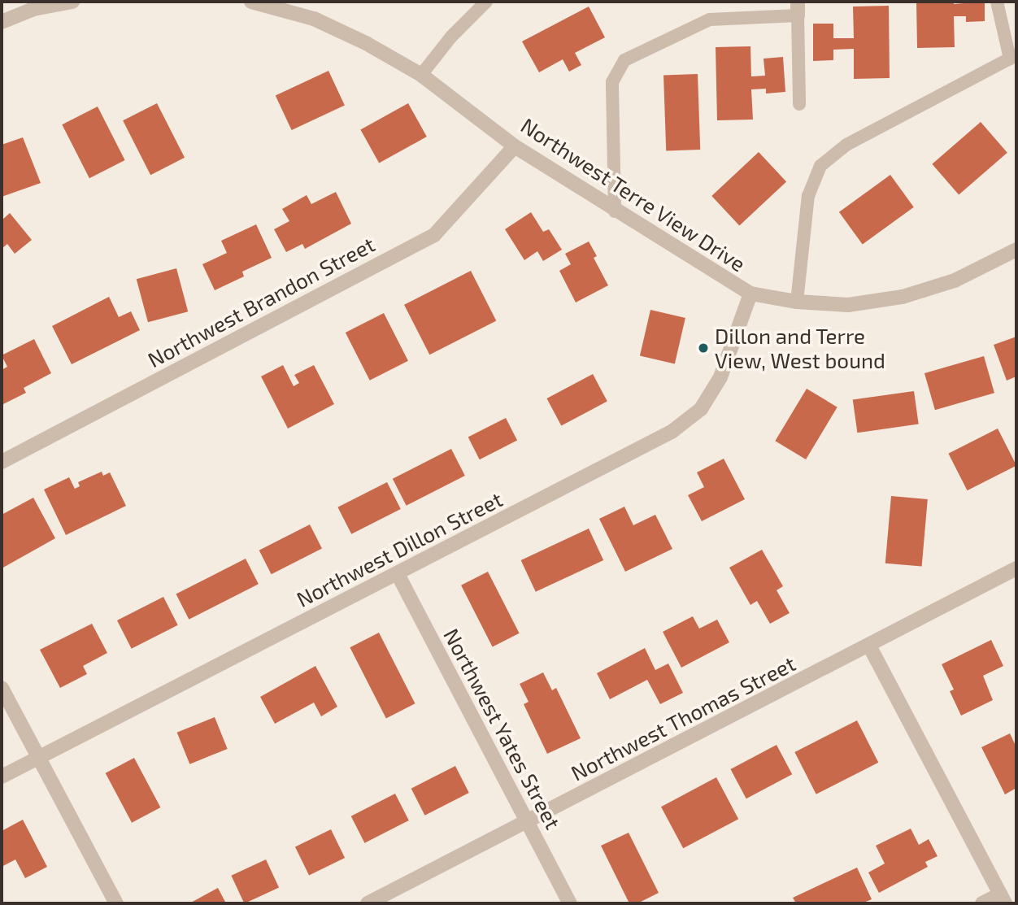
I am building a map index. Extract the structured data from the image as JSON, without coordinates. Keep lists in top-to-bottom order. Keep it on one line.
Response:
{"streets":{"street":["Northwest Terre View Drive","Northwest Brandon Street","Northwest Dillon Street","Northwest Thomas Street","Northwest Yates Street"]},"crossings":[["Northwest Terre View Drive","Northwest Brandon Street"],["Northwest Terre View Drive","Northwest Dillon Street"],["Northwest Dillon Street","Northwest Yates Street"],["Northwest Thomas Street","Northwest Yates Street"]],"places":["Dillon and Terre View, West bound"]}
